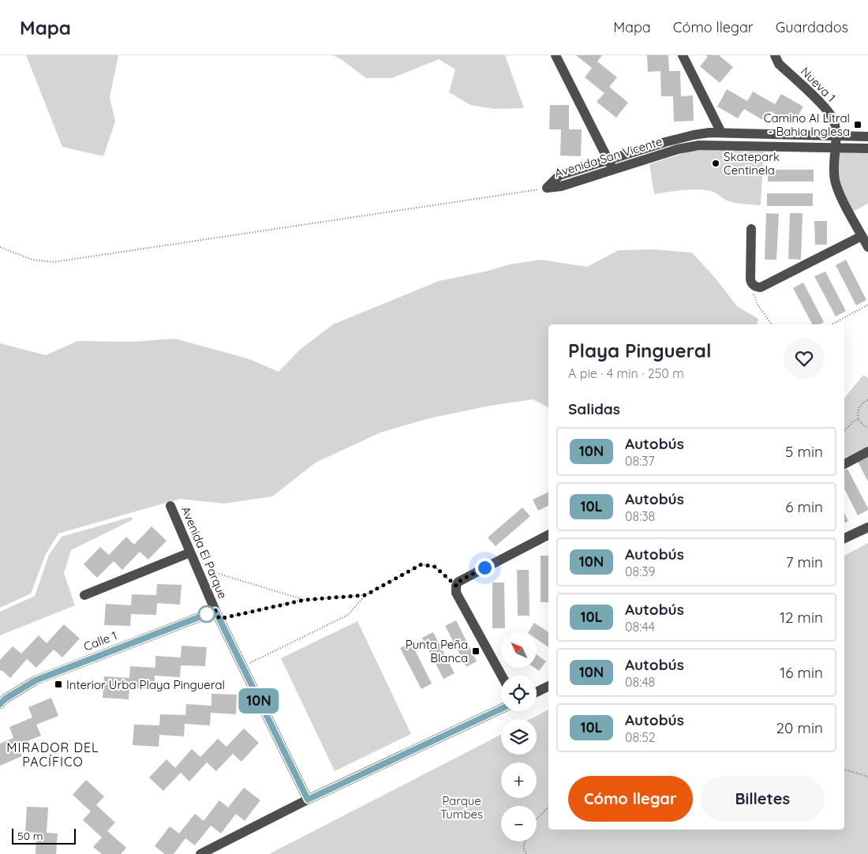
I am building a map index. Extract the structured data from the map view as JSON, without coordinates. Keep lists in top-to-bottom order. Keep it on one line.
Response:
{"streets":{"street":["Nueva 1","Avenida San Vicente","Avenida El Parque","Calle 1"]},"crossings":[["Nueva 1","Avenida San Vicente"],["Avenida El Parque","Calle 1"]],"districts":["MIRADOR DEL PACÍFICO"],"parks":["Parque Tumbes"],"places":{"transit":["Camino Al Litral - Bahia Inglesa","Punta Peña Blanca","Interior Urba Playa Pingueral"],"other":["Skatepark Centinela"]},"lines":["bus line 10N"],"scale_bar":"50 m","north":"top left","page":{"header":"Mapa","nav":["Mapa","Cómo llegar","Guardados"],"on_map":"10N","heading":[["Playa Pingueral","A pie · 4 min · 250 m"],"Salidas"],"list":[{"mark":"10N","name":"Autobús","note":"08:37","value":"5 min"},{"mark":"10L","name":"Autobús","note":"08:38","value":"6 min"},{"mark":"10N","name":"Autobús","note":"08:39","value":"7 min"},{"mark":"10L","name":"Autobús","note":"08:44","value":"12 min"},{"mark":"10N","name":"Autobús","note":"08:48","value":"16 min"},{"mark":"10L","name":"Autobús","note":"08:52","value":"20 min"}],"map_buttons":["+","−"],"buttons":["Cómo llegar","Billetes"],"scale":"50 m"}}
